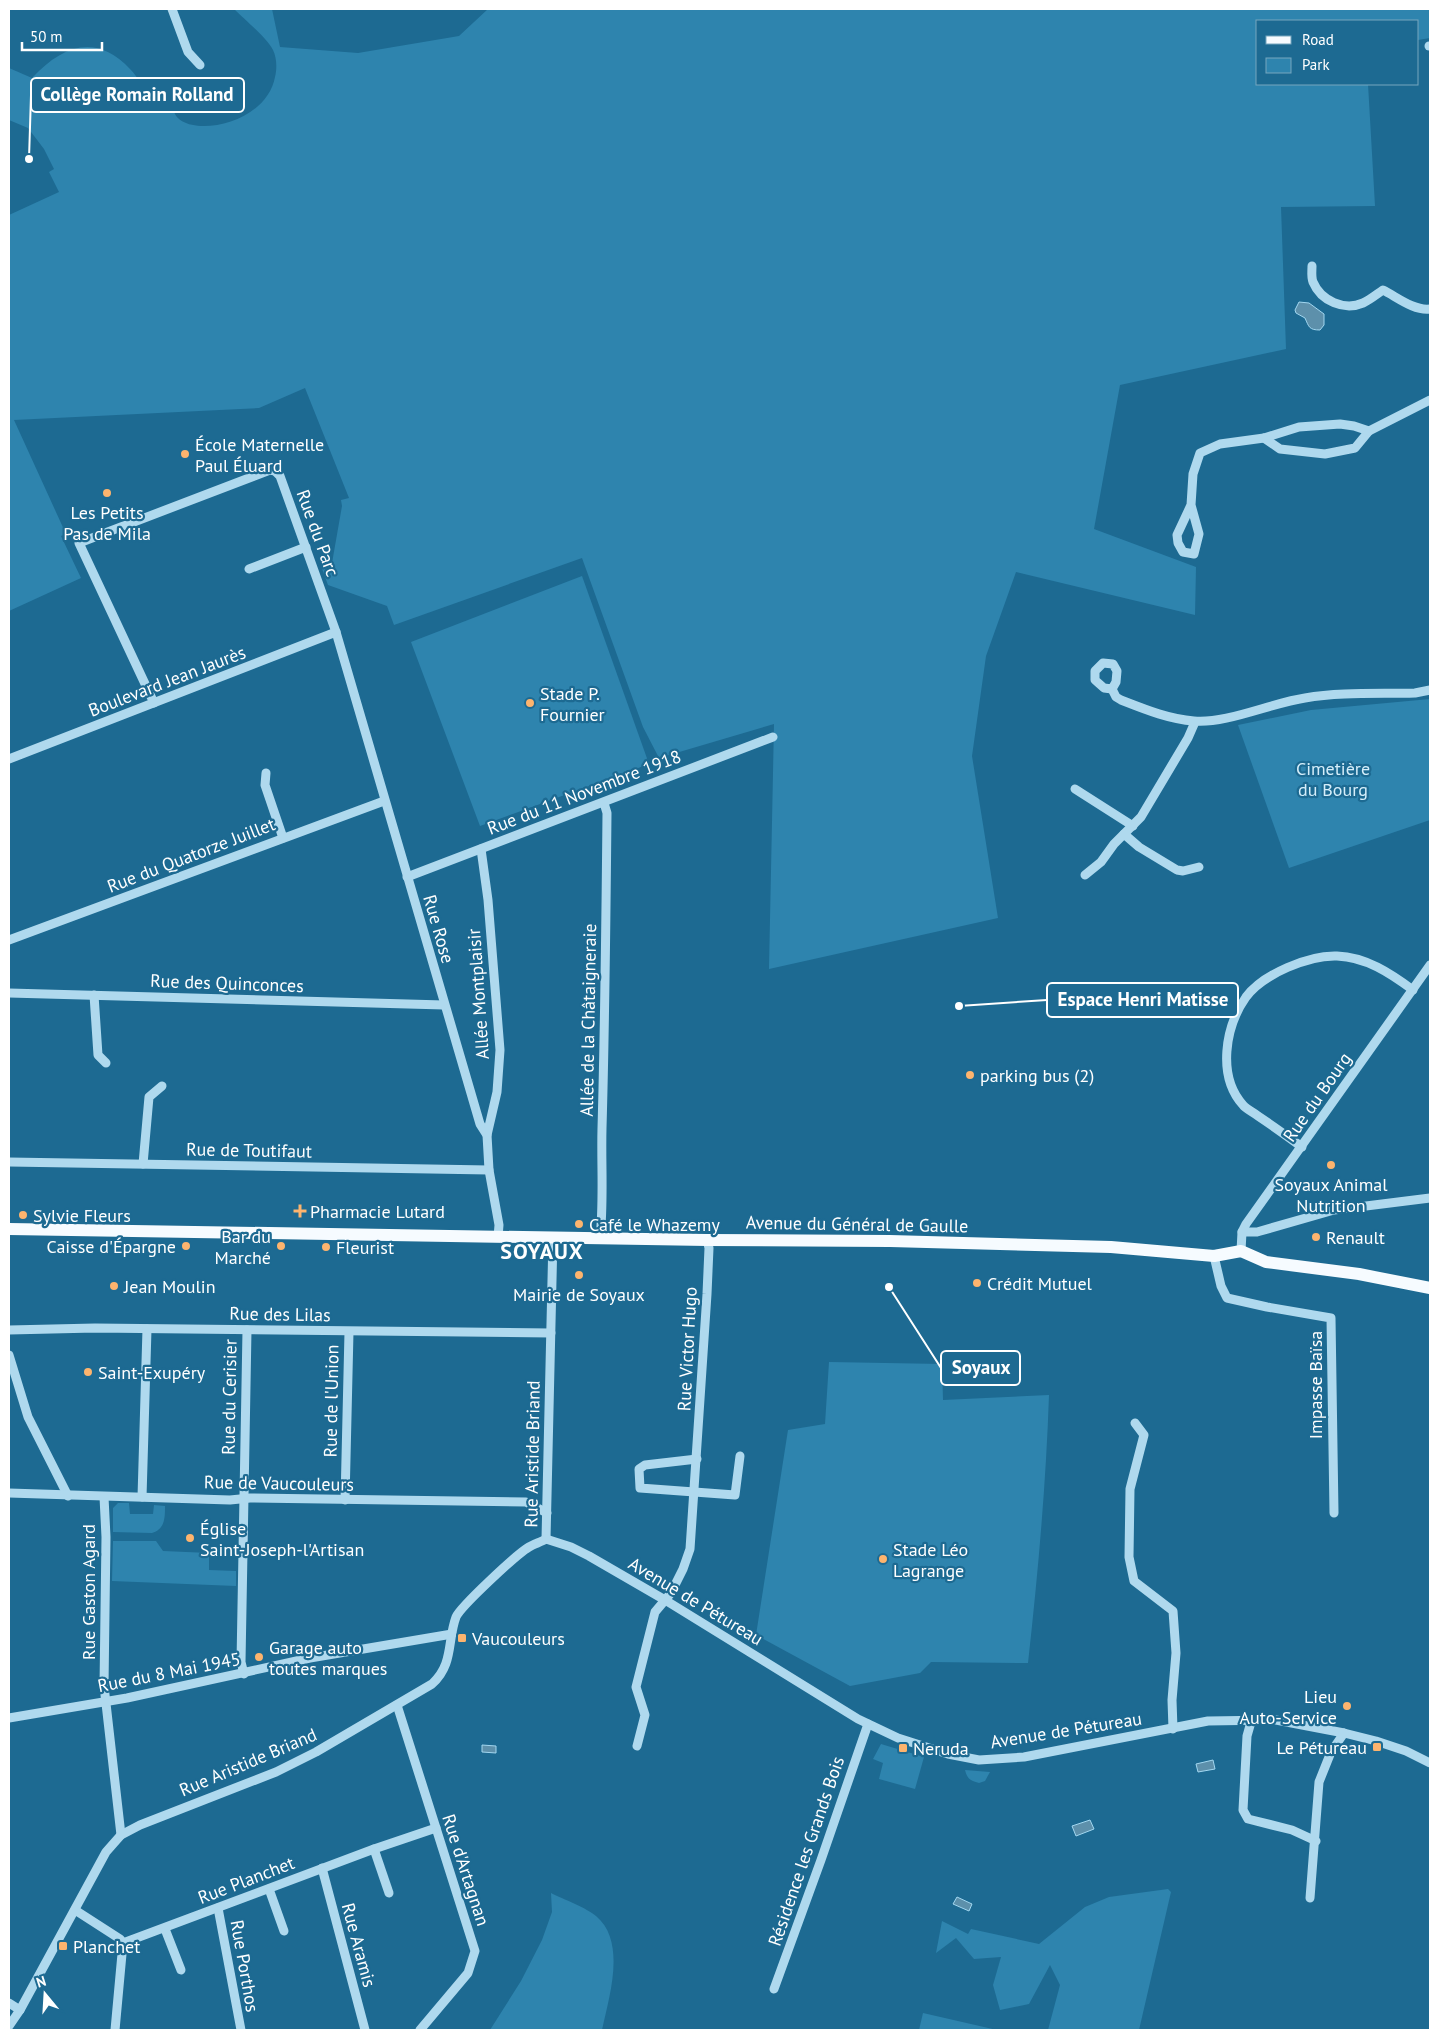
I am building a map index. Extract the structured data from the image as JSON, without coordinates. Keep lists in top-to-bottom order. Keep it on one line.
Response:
{"streets":{"main road":["Avenue du Général de Gaulle"],"street":["Rue du Parc","Boulevard Jean Jaurès","Rue du 11 Novembre 1918","Rue du Quatorze Juillet","Rue Rose","Rue des Quinconces","Allée Montplaisir","Allée de la Châtaigneraie","Rue du Bourg","Rue de Toutifaut","Rue des Lilas","Rue Victor Hugo","Impasse Baïsa","Rue du Cerisier","Rue de l'Union","Rue Aristide Briand","Rue de Vaucouleurs","Rue Gaston Agard","Avenue de Pétureau","Rue du 8 Mai 1945","Résidence les Grands Bois","Rue d'Artagnan","Rue Planchet","Rue Aramis","Rue Porthos"]},"crossings":[["Rue du Parc","Boulevard Jean Jaurès"],["Rue du Parc","Rue Rose"],["Boulevard Jean Jaurès","Rue Rose"],["Rue du 11 Novembre 1918","Rue Rose"],["Rue du 11 Novembre 1918","Allée Montplaisir"],["Rue du 11 Novembre 1918","Allée de la Châtaigneraie"],["Rue du Quatorze Juillet","Rue Rose"],["Rue Rose","Rue des Quinconces"],["Rue Rose","Allée Montplaisir"],["Rue Rose","Rue de Toutifaut"],["Rue Rose","Avenue du Général de Gaulle"],["Allée de la Châtaigneraie","Avenue du Général de Gaulle"],["Avenue du Général de Gaulle","Rue Victor Hugo"],["Avenue du Général de Gaulle","Impasse Baïsa"],["Avenue du Général de Gaulle","Rue Aristide Briand"],["Rue des Lilas","Rue du Cerisier"],["Rue des Lilas","Rue de l'Union"],["Rue des Lilas","Rue Aristide Briand"],["Rue Victor Hugo","Avenue de Pétureau"],["Rue du Cerisier","Rue de Vaucouleurs"],["Rue du Cerisier","Rue du 8 Mai 1945"],["Rue de l'Union","Rue de Vaucouleurs"],["Rue Aristide Briand","Rue de Vaucouleurs"],["Rue Aristide Briand","Rue Gaston Agard"],["Rue Aristide Briand","Avenue de Pétureau"],["Rue Aristide Briand","Rue du 8 Mai 1945"],["Rue Aristide Briand","Rue d'Artagnan"],["Rue de Vaucouleurs","Rue Gaston Agard"],["Rue Gaston Agard","Rue du 8 Mai 1945"],["Avenue de Pétureau","Résidence les Grands Bois"],["Rue d'Artagnan","Rue Planchet"],["Rue Planchet","Rue Aramis"],["Rue Planchet","Rue Porthos"]],"districts":["SOYAUX"],"parks":["Cimetière du Bourg"],"places":{"other":["Collège Romain Rolland","École Maternelle Paul Éluard","Les Petits Pas de Mila","Stade P. Fournier","Espace Henri Matisse","parking bus (2)","Soyaux Animal Nutrition","Sylvie Fleurs","Café le Whazemy","Renault","Caisse d'Épargne","Bar du Marché","Fleurist","Mairie de Soyaux","Crédit Mutuel","Jean Moulin","Soyaux","Saint-Exupéry","Église Saint-Joseph-l'Artisan","Stade Léo Lagrange","Garage auto toutes marques","Lieu Auto-Service"],"health":["Pharmacie Lutard"],"transit":["Vaucouleurs","Le Pétureau","Neruda","Planchet"]},"legend":["Road","Park"],"scale_bar":"50 m","north":"top"}
